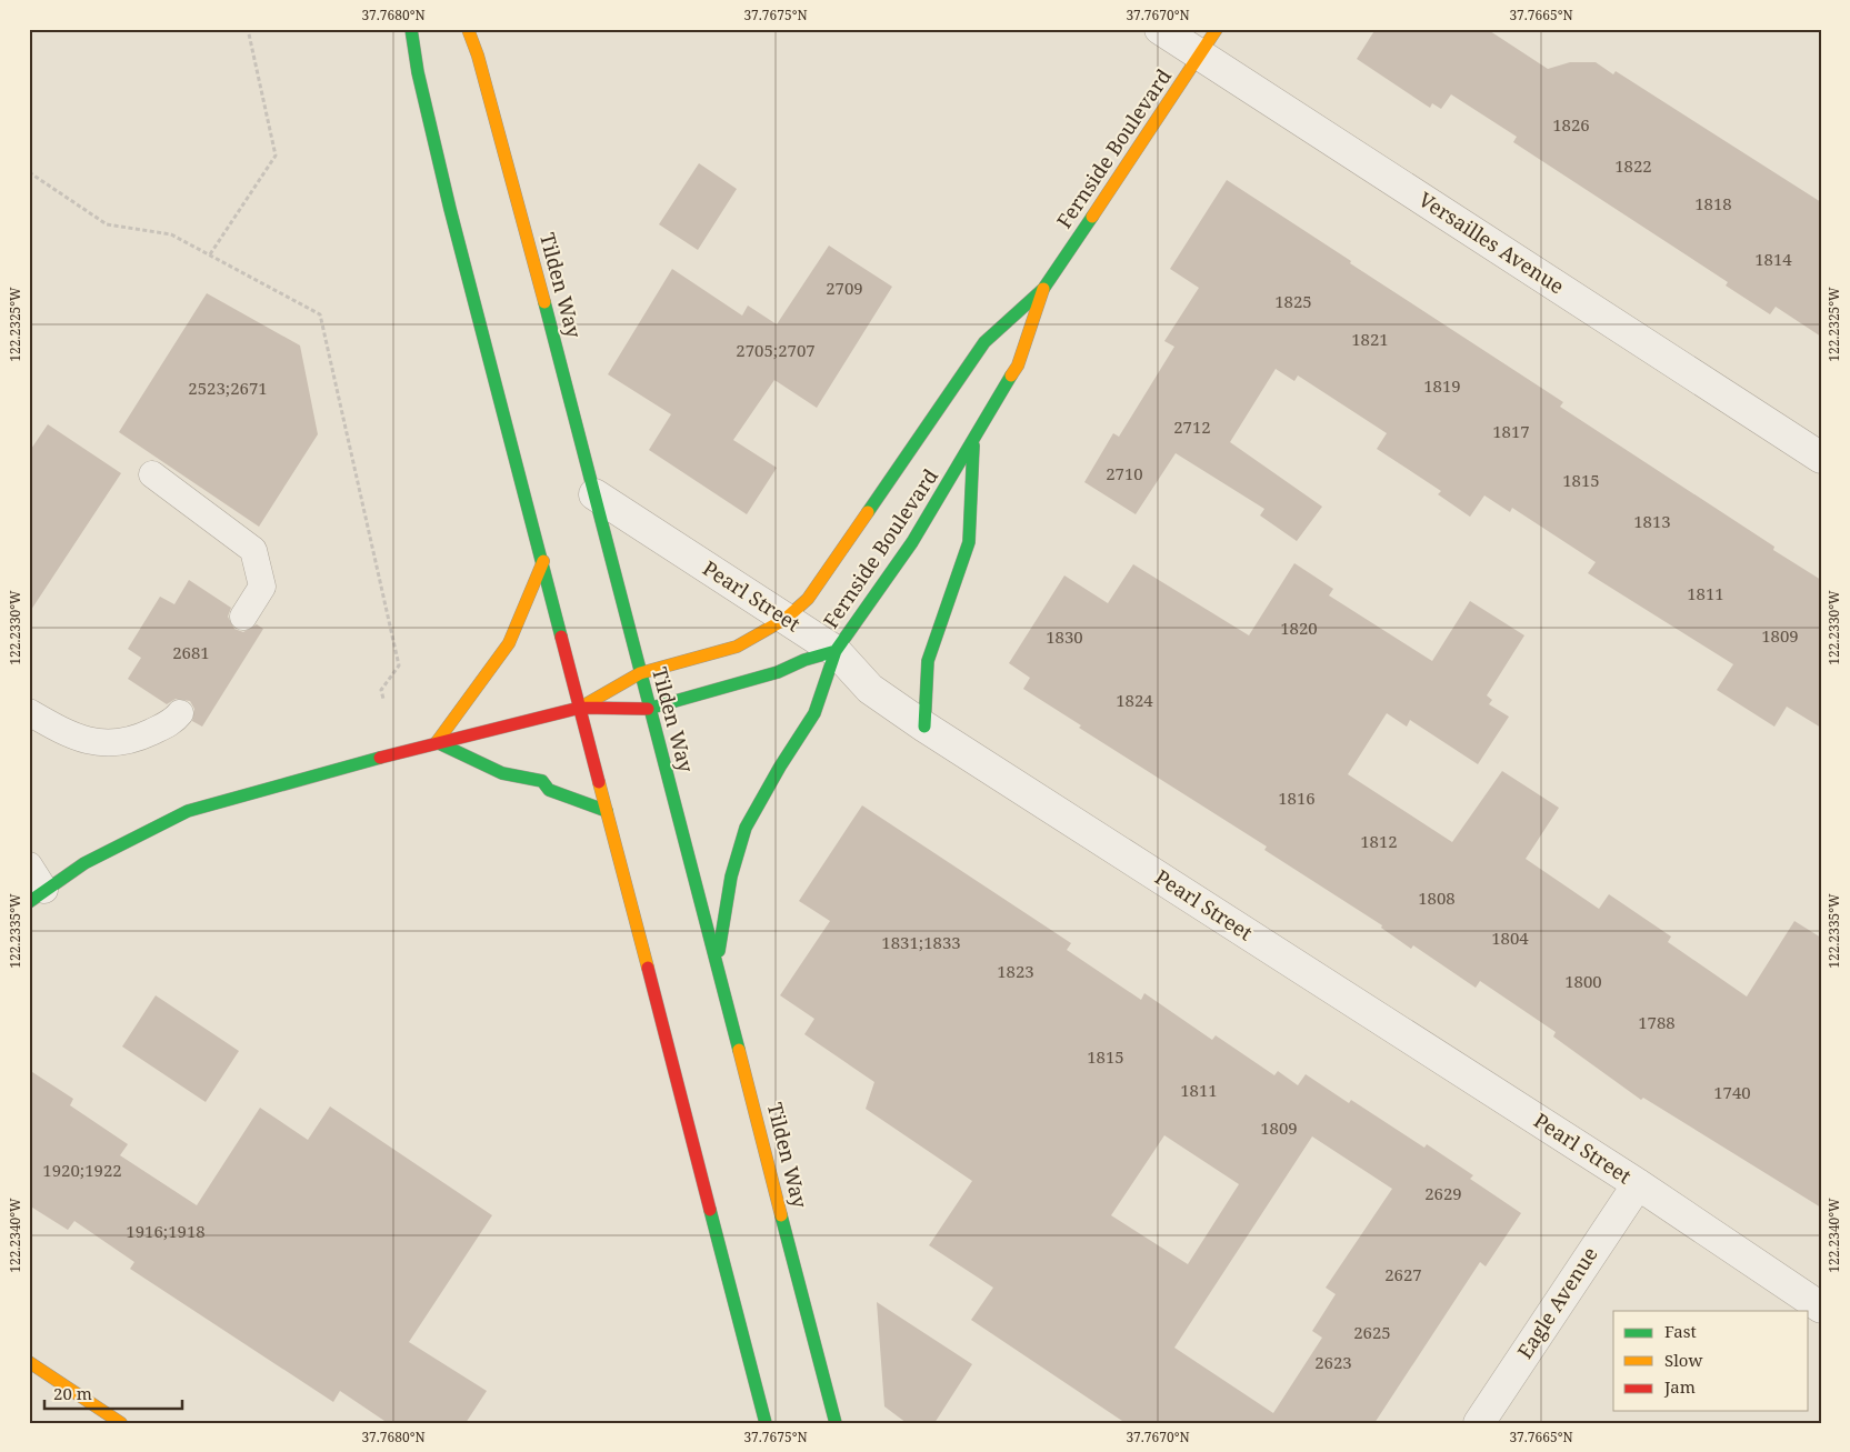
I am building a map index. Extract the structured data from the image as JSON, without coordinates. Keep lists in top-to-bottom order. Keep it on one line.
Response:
{"streets":{"main road":["Fernside Boulevard","Tilden Way"],"street":["Versailles Avenue","Pearl Street","Eagle Avenue"]},"crossings":[["Fernside Boulevard","Versailles Avenue"],["Fernside Boulevard","Tilden Way"],["Fernside Boulevard","Pearl Street"],["Tilden Way","Pearl Street"],["Pearl Street","Eagle Avenue"]],"house_numbers":["1826","1822","1818","1814","2709","1825","1821","2705;2707","1819","2523;2671","2712","1817","2710","1815","1813","1811","1820","1809","1830","2681","1824","1816","1812","1808","1804","1831;1833","1823","1800","1788","1815","1811","1740","1809","1920;1922","2629","1916;1918","2627","2625","2623"],"legend":["Fast","Slow","Jam"],"scale_bar":"20 m","coordinates":["37.7680°N","37.7675°N","37.7670°N","37.7665°N","122.2325°W","122.2330°W","122.2335°W","122.2340°W"]}
